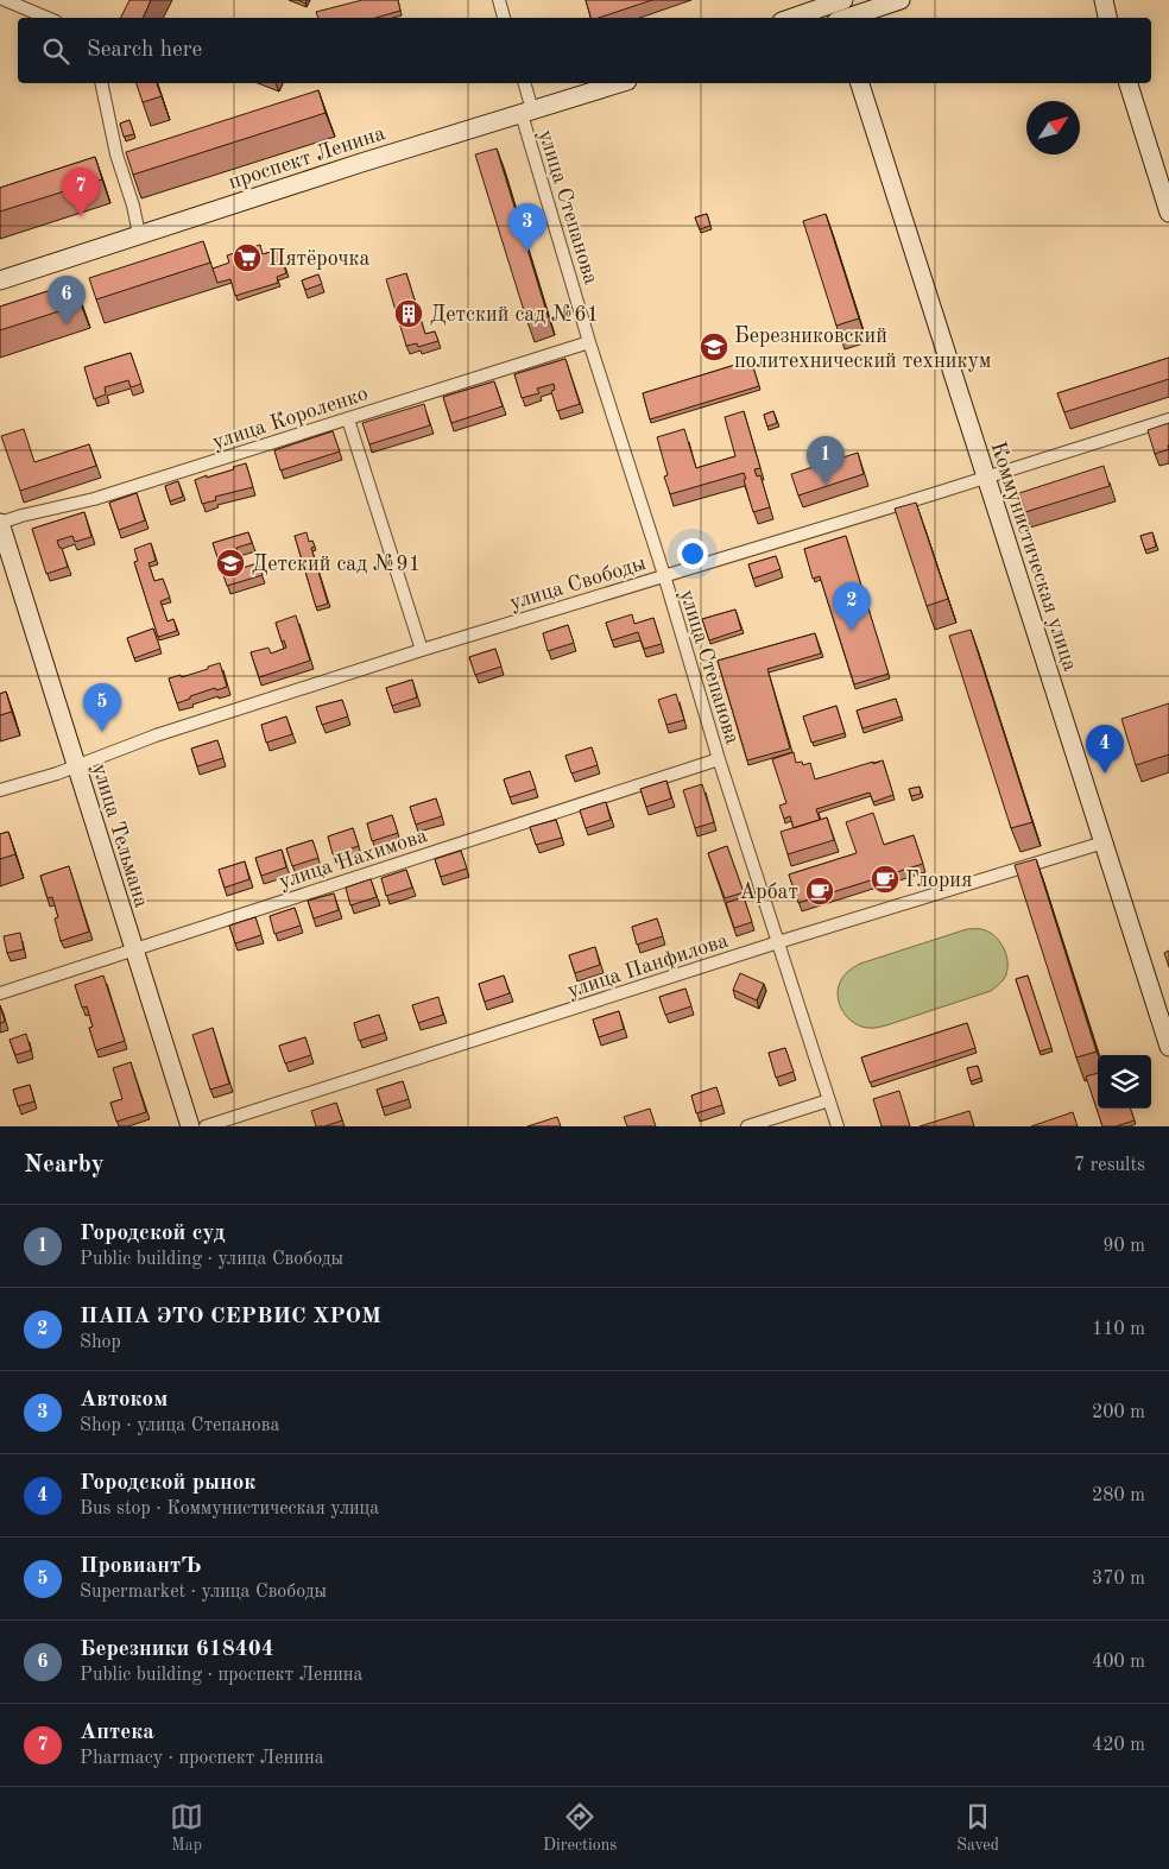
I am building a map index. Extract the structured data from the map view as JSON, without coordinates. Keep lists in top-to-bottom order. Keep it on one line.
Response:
{"streets":{"main road":["проспект Ленина","Коммунистическая улица","улица Тельмана"],"street":["улица Степанова","улица Короленко","улица Свободы","улица Нахимова","улица Панфилова"]},"crossings":[["проспект Ленина","улица Степанова"],["улица Степанова","улица Короленко"],["улица Степанова","улица Свободы"],["улица Степанова","улица Нахимова"],["улица Степанова","улица Панфилова"],["улица Короленко","улица Тельмана"],["Коммунистическая улица","улица Свободы"],["Коммунистическая улица","улица Панфилова"],["улица Свободы","улица Тельмана"],["улица Тельмана","улица Нахимова"]],"places":{"supermarket":["Пятёрочка"],"building":["Детский сад №61"],"school or university":["Березниковский политехнический техникум","Детский сад №91"],"cafe":["Глория","Арбат"]},"north":"top right","page":{"search":"Search here","pins":["7","3","6","1","2","5","4"],"heading":["Nearby","7 results"],"list":[{"mark":"1","name":"Городской суд","note":"Public building · улица Свободы","value":"90 m"},{"mark":"2","name":"ПАПА ЭТО СЕРВИС ХРОМ","note":"Shop","value":"110 m"},{"mark":"3","name":"Автоком","note":"Shop · улица Степанова","value":"200 m"},{"mark":"4","name":"Городской рынок","note":"Bus stop · Коммунистическая улица","value":"280 m"},{"mark":"5","name":"ПровиантЪ","note":"Supermarket · улица Свободы","value":"370 m"},{"mark":"6","name":"Березники 618404","note":"Public building · проспект Ленина","value":"400 m"},{"mark":"7","name":"Аптека","note":"Pharmacy · проспект Ленина","value":"420 m"}],"nav":["Map","Directions","Saved"]}}
